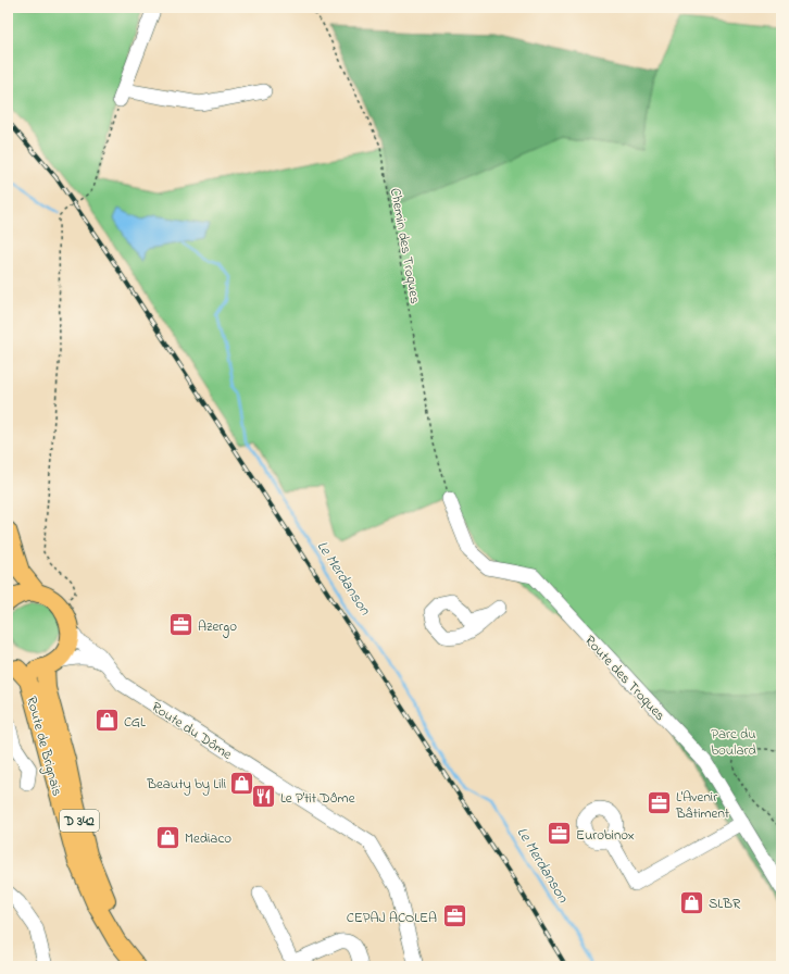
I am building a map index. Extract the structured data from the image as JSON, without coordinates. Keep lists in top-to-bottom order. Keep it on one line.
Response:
{"streets":{"main road":["Route de Brignais","D 342"],"street":["Route des Troques","Route du Dôme"],"path":["Chemin des Troques"]},"crossings":[["Chemin des Troques","Route des Troques"]],"water":["Le Merdanson"],"parks":["Parc du boulard"],"places":{"office":["Azergo","L'Avenir Bâtiment","Eurobinox","CEPAJ ACOLEA"],"shop":["CGL","Beauty by Lili","Mediaco","SLBR"],"restaurant":["Le P'tit Dôme"]}}
